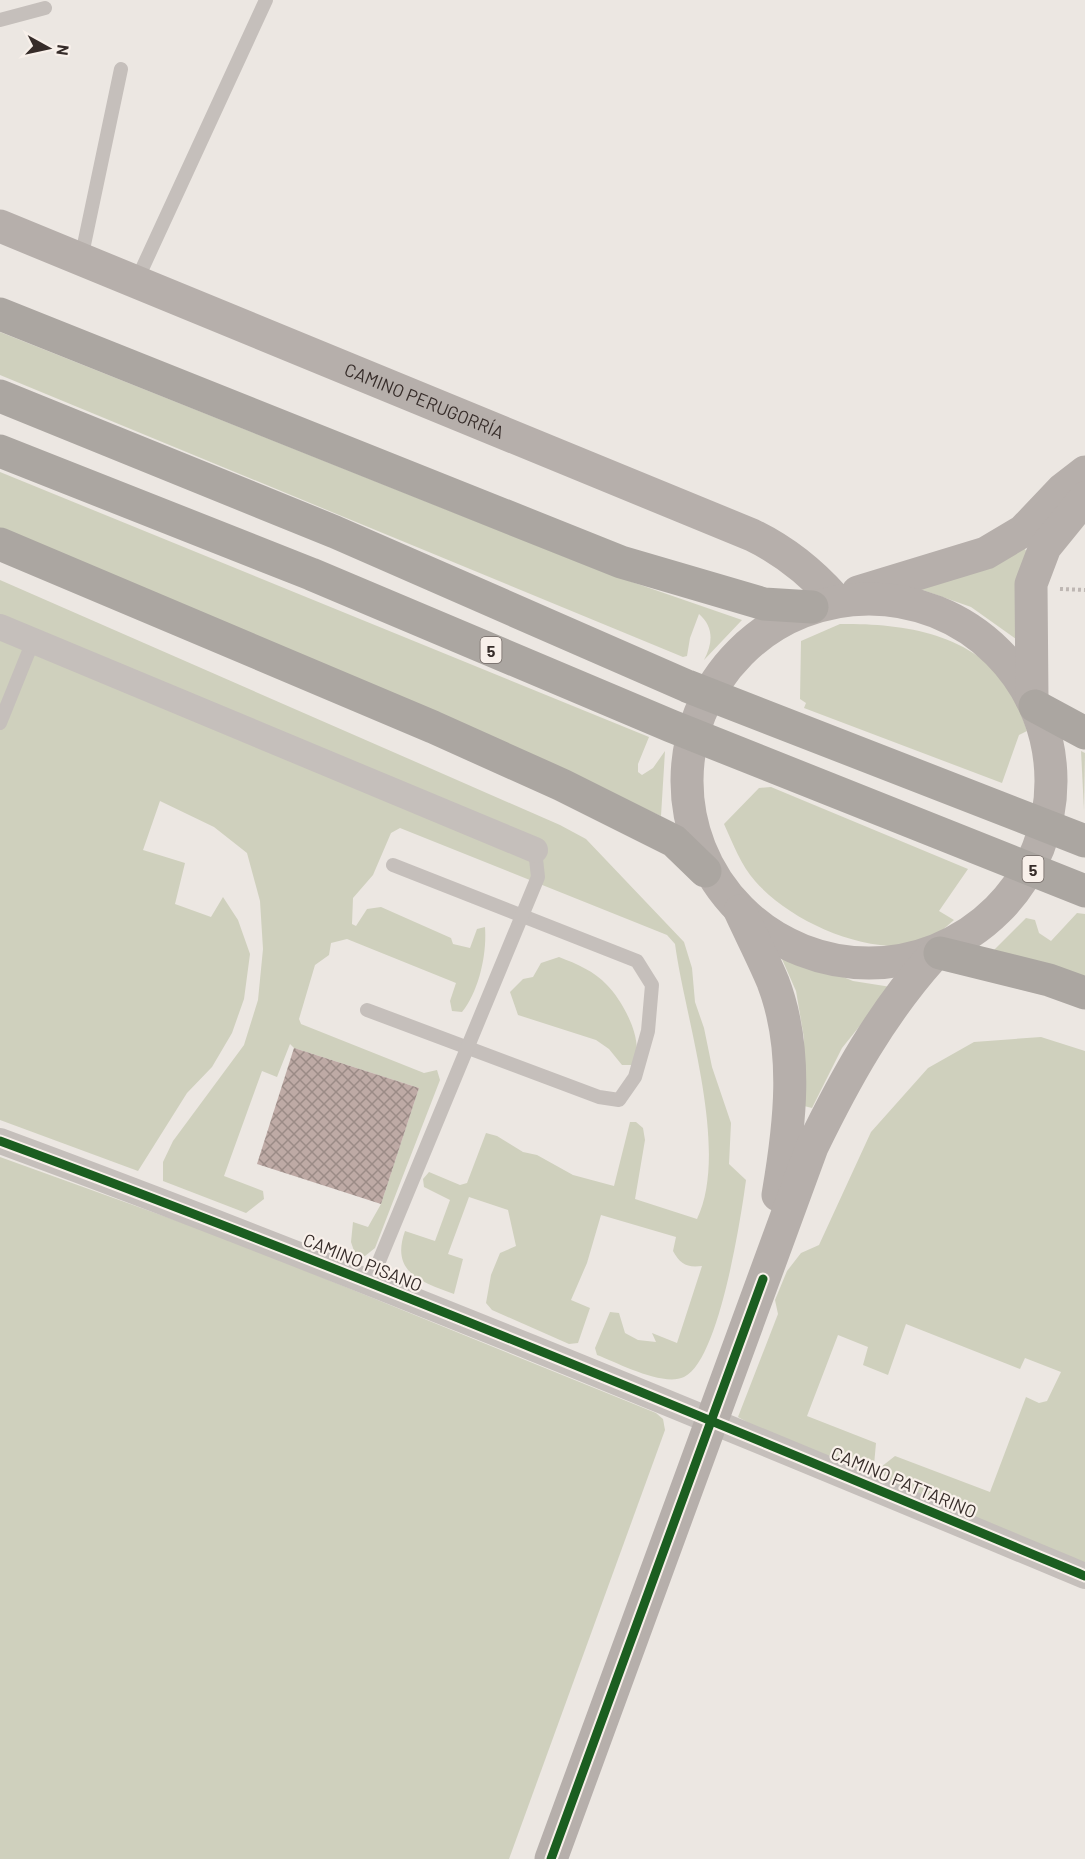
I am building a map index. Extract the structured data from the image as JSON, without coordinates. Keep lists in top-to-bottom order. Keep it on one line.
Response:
{"streets":{"highway":["5"],"street":["CAMINO PERUGORRÍA","CAMINO PISANO","CAMINO PATTARINO"]},"crossings":[["CAMINO PISANO","CAMINO PATTARINO"]],"north":"right"}
